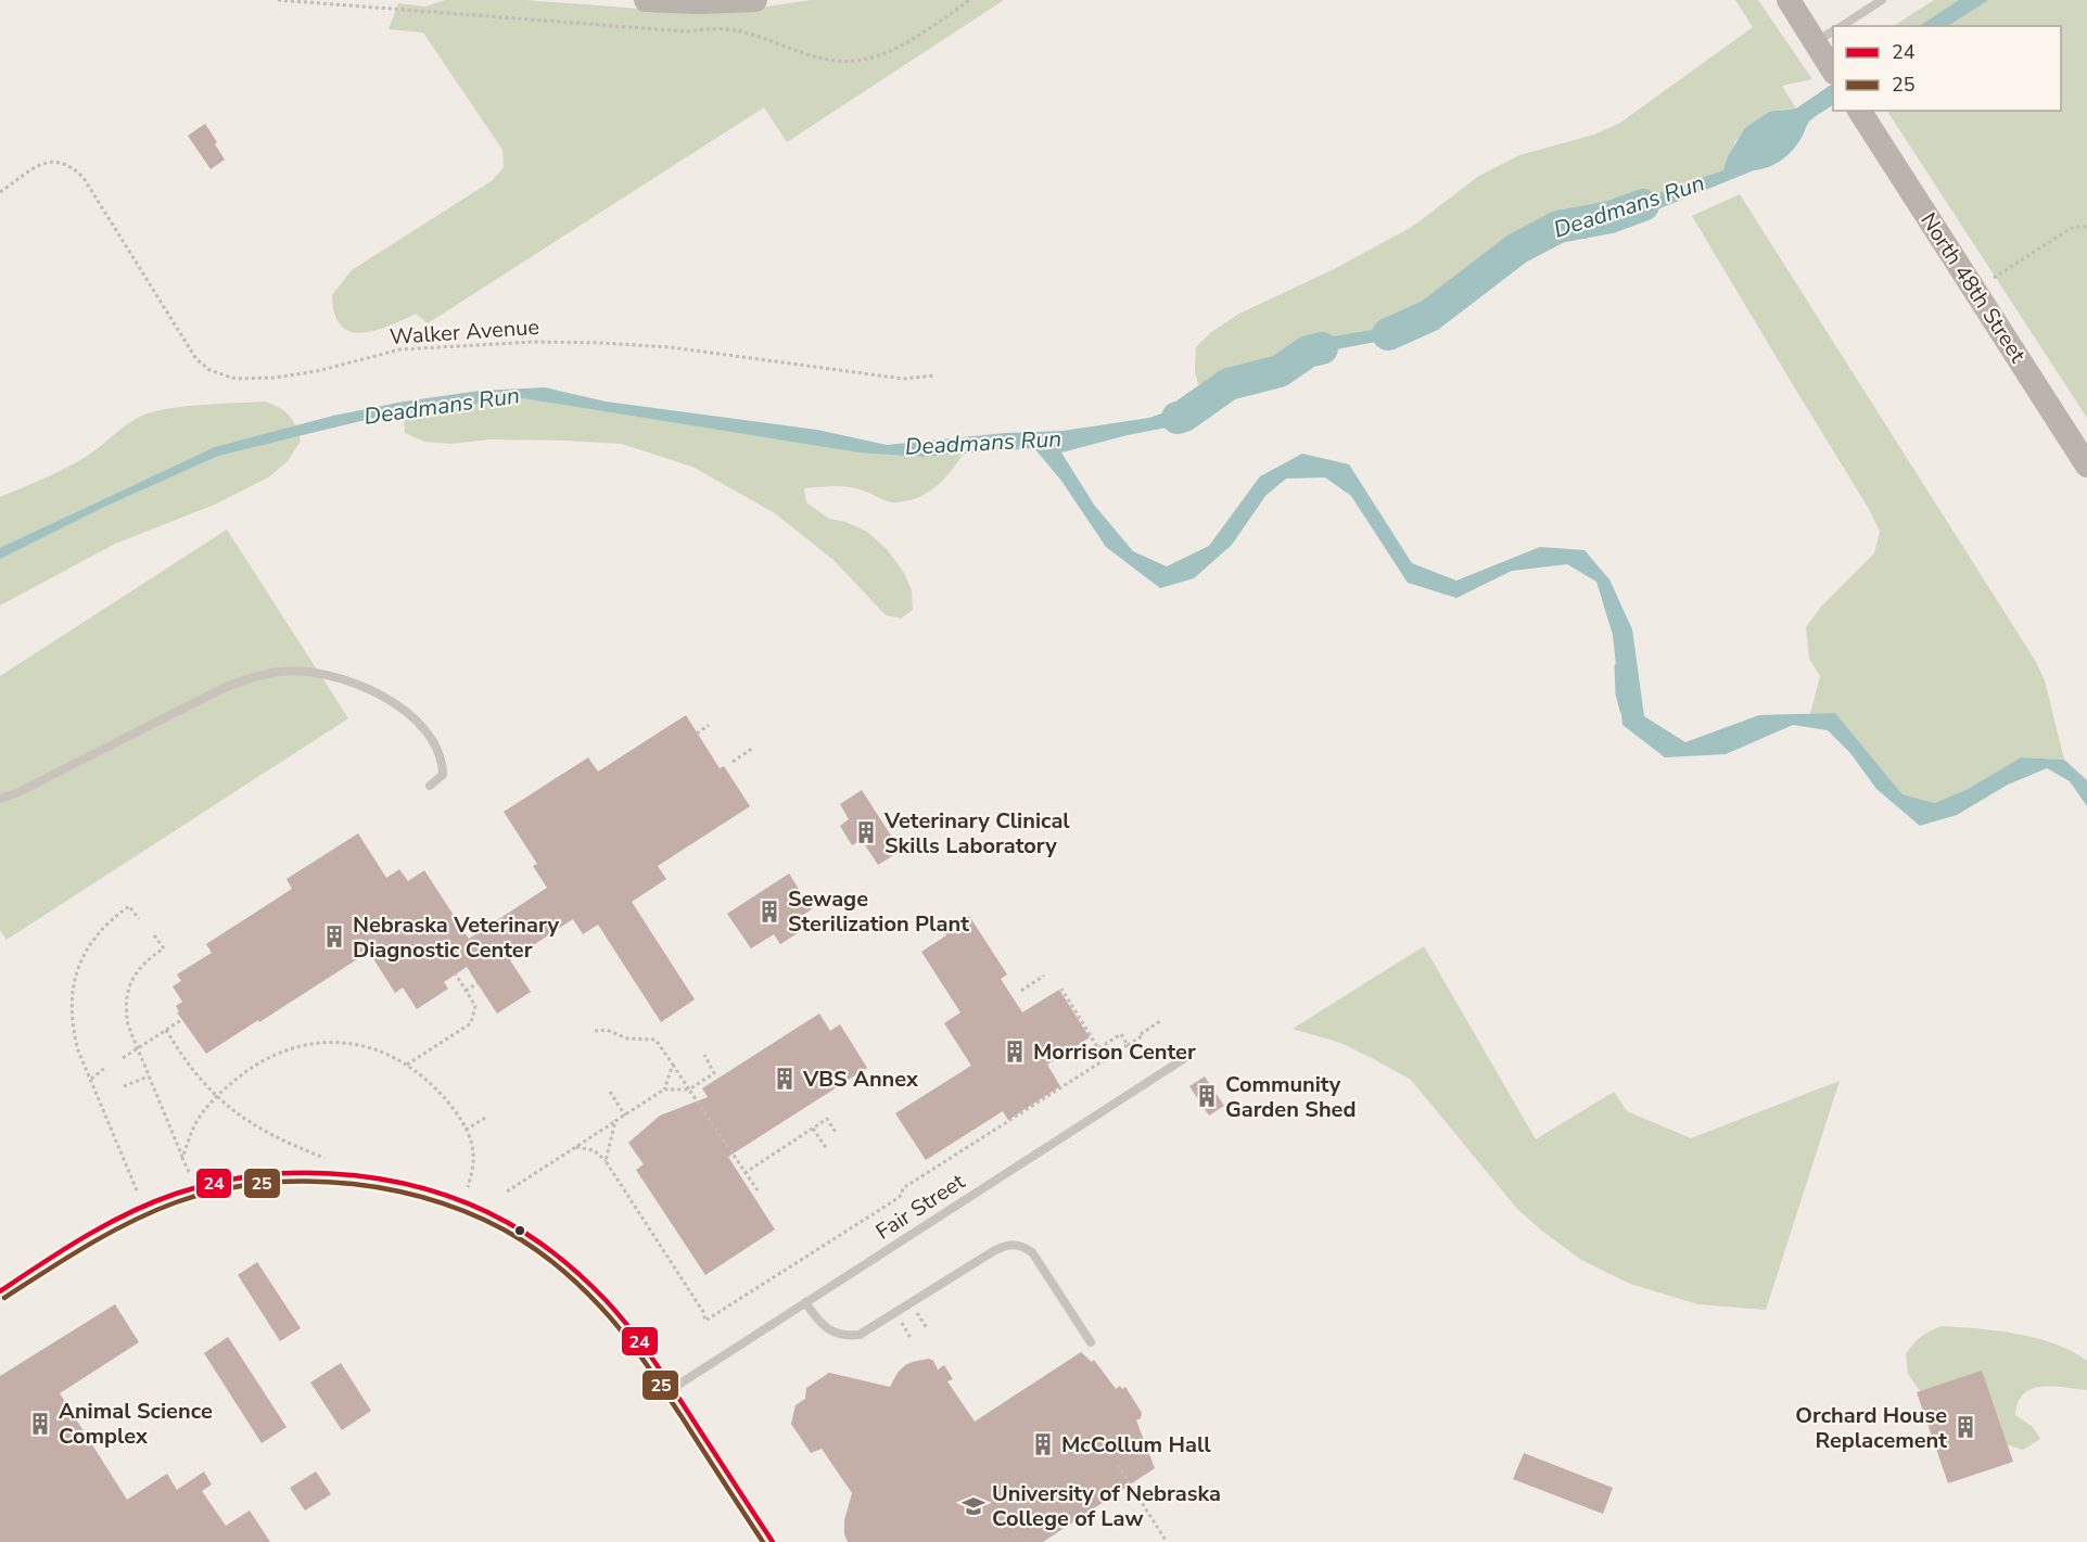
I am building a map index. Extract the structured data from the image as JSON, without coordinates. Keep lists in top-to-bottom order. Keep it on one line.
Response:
{"streets":{"main road":["North 48th Street"],"lane":["Fair Street"],"path":["Walker Avenue"]},"water":["Deadmans Run"],"places":{"building":["Veterinary Clinical Skills Laboratory","Sewage Sterilization Plant","Nebraska Veterinary Diagnostic Center","Morrison Center","VBS Annex","Community Garden Shed","Animal Science Complex","Orchard House Replacement","McCollum Hall"],"school or university":["University of Nebraska College of Law"]},"lines":["transit line 24","transit line 25"],"legend":["24","25"]}
